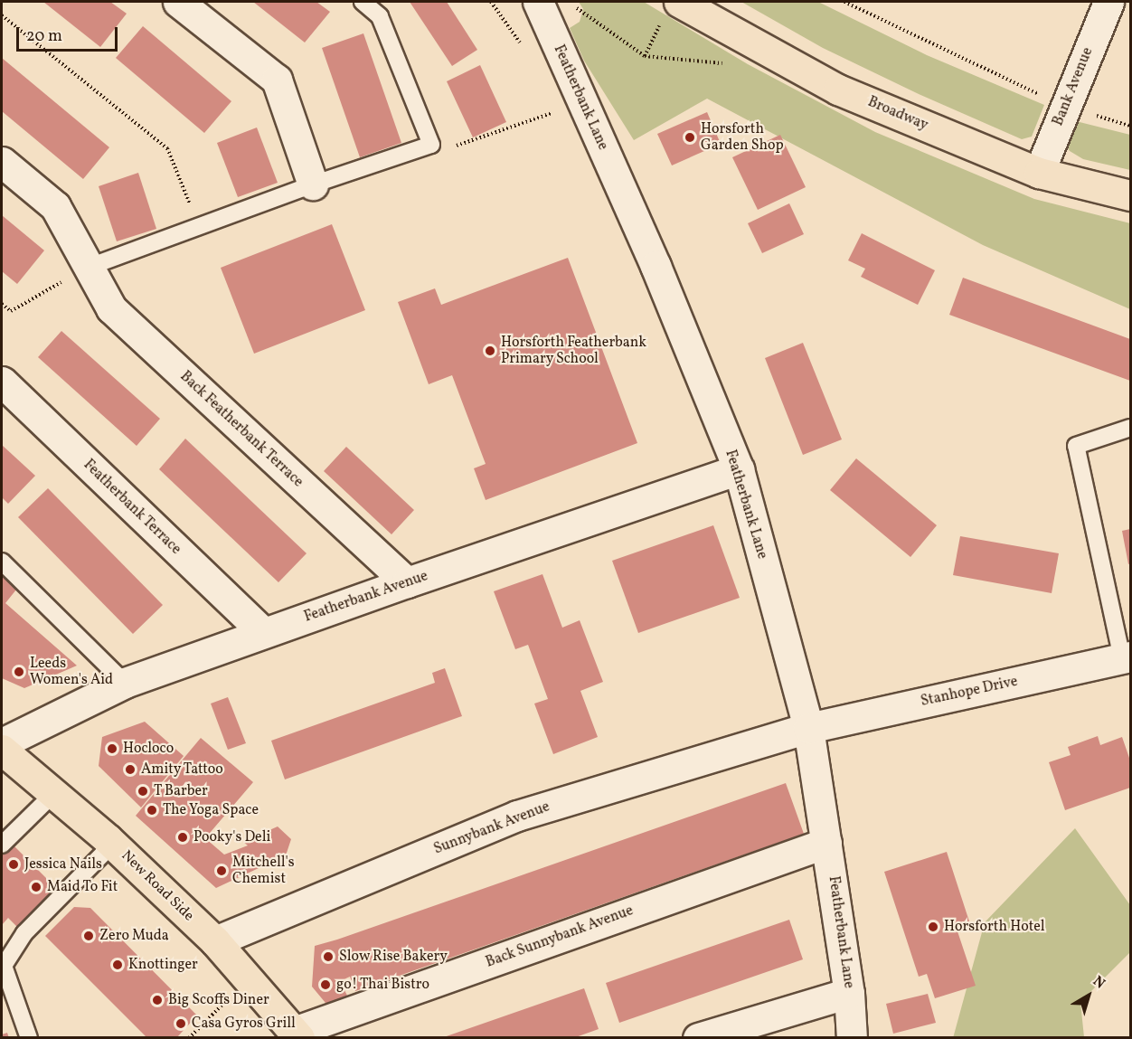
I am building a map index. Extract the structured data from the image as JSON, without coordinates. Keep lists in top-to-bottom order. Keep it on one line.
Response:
{"streets":{"main road":["Broadway","New Road Side"],"street":["Bank Avenue","Featherbank Lane","Back Featherbank Terrace","Featherbank Terrace","Featherbank Avenue","Stanhope Drive","Sunnybank Avenue","Back Sunnybank Avenue"]},"crossings":[["Bank Avenue","Broadway"],["Featherbank Lane","Featherbank Avenue"],["Featherbank Lane","Stanhope Drive"],["Featherbank Lane","Sunnybank Avenue"],["Featherbank Lane","Back Sunnybank Avenue"],["Back Featherbank Terrace","Featherbank Avenue"],["Featherbank Terrace","Featherbank Avenue"],["Stanhope Drive","Sunnybank Avenue"],["Sunnybank Avenue","New Road Side"],["New Road Side","Back Sunnybank Avenue"]],"places":["Horsforth Garden Shop","Horsforth Featherbank Primary School","Leeds Women's Aid","Hocloco","Amity Tattoo","T Barber","The Yoga Space","Pooky's Deli","Jessica Nails","Mitchell's Chemist","Maid To Fit","Horsforth Hotel","Zero Muda","Slow Rise Bakery","Knottinger","go! Thai Bistro","Big Scoffs Diner","Casa Gyros Grill"],"scale_bar":"20 m","north":"top right"}
